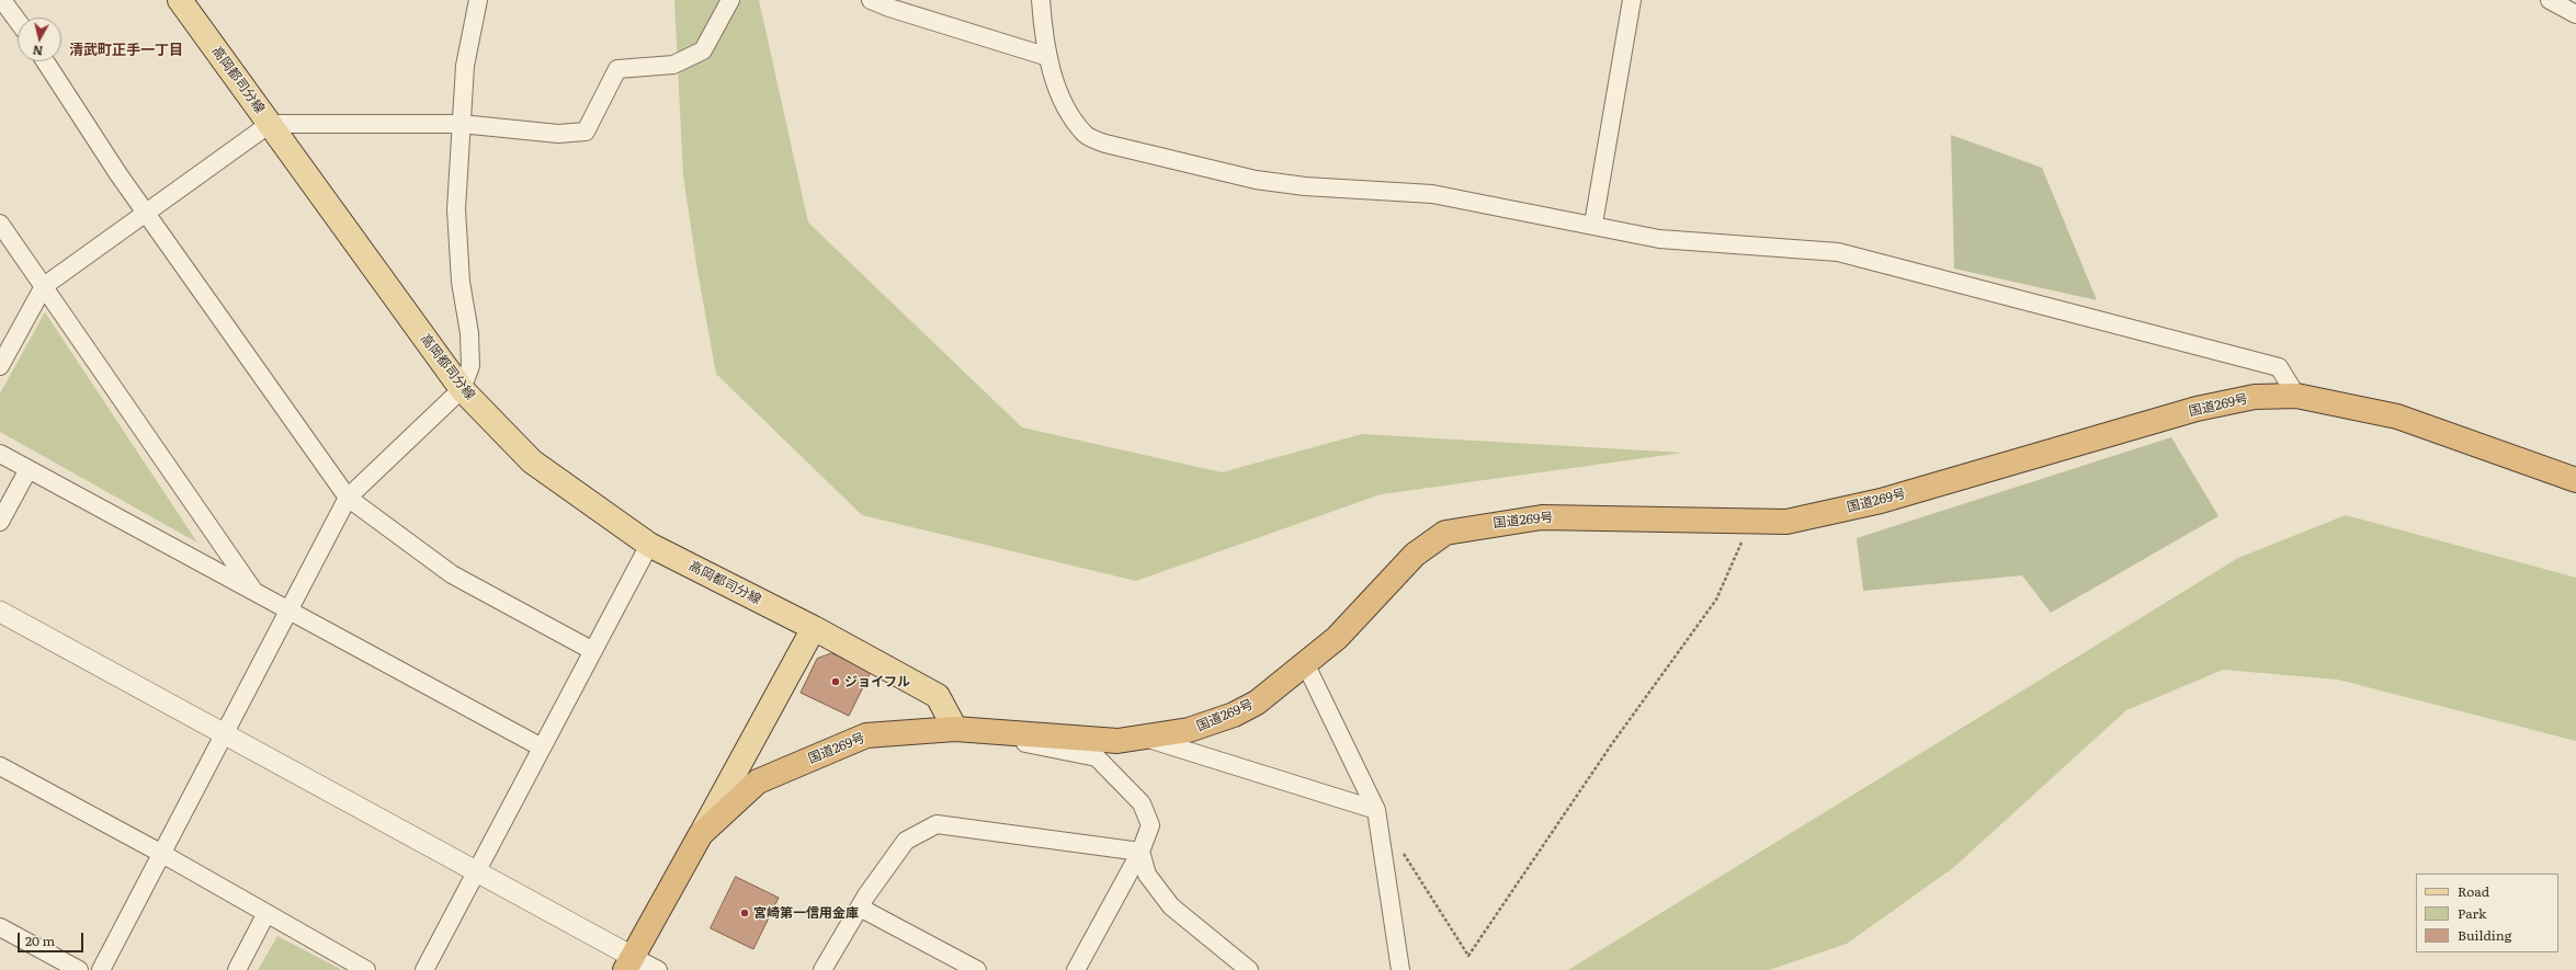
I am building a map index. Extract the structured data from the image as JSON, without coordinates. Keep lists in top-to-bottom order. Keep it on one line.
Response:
{"streets":{"highway":["国道269号"],"main road":["高岡都司分線"]},"crossings":[["高岡都司分線","国道269号"]],"districts":["清武町正手一丁目"],"places":["ジョイフル","宮崎第一信用金庫"],"legend":["Road","Park","Building"],"scale_bar":"20 m","north":"bottom"}
